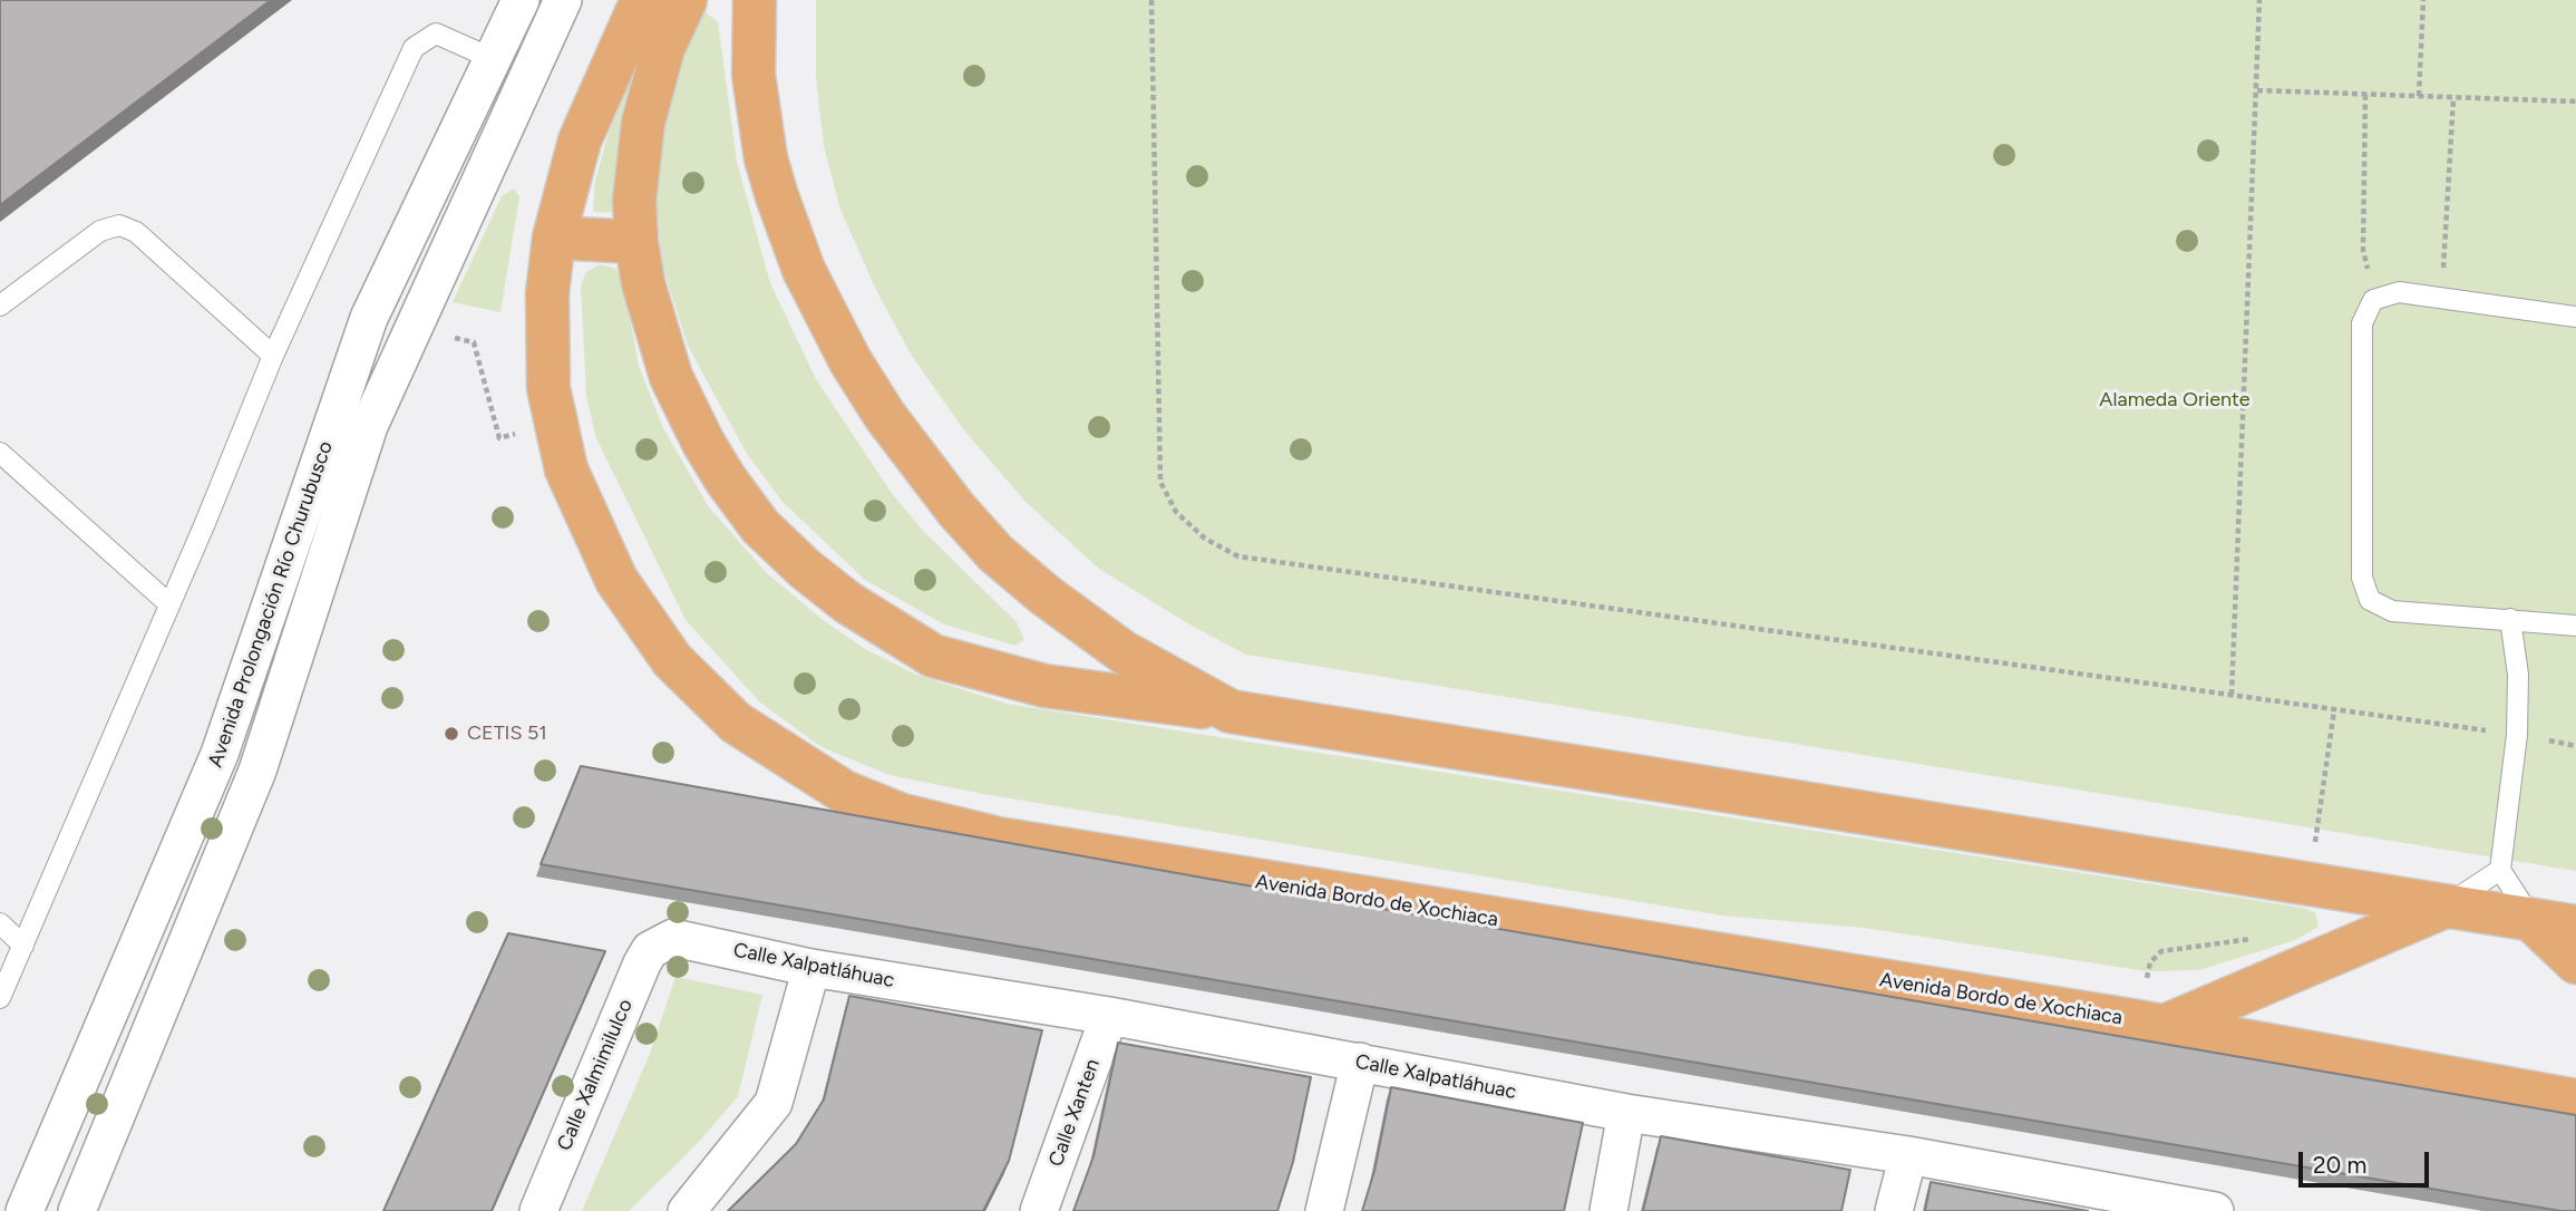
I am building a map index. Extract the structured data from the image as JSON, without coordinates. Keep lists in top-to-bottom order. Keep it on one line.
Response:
{"streets":{"main road":["Avenida Bordo de Xochiaca"],"street":["Avenida Prolongación Río Churubusco","Calle Xalpatláhuac","Calle Xalmimilulco","Calle Xanten"]},"crossings":[["Calle Xalpatláhuac","Calle Xalmimilulco"],["Calle Xalpatláhuac","Calle Xanten"]],"parks":["Alameda Oriente"],"places":["CETIS 51"],"scale_bar":"20 m"}
